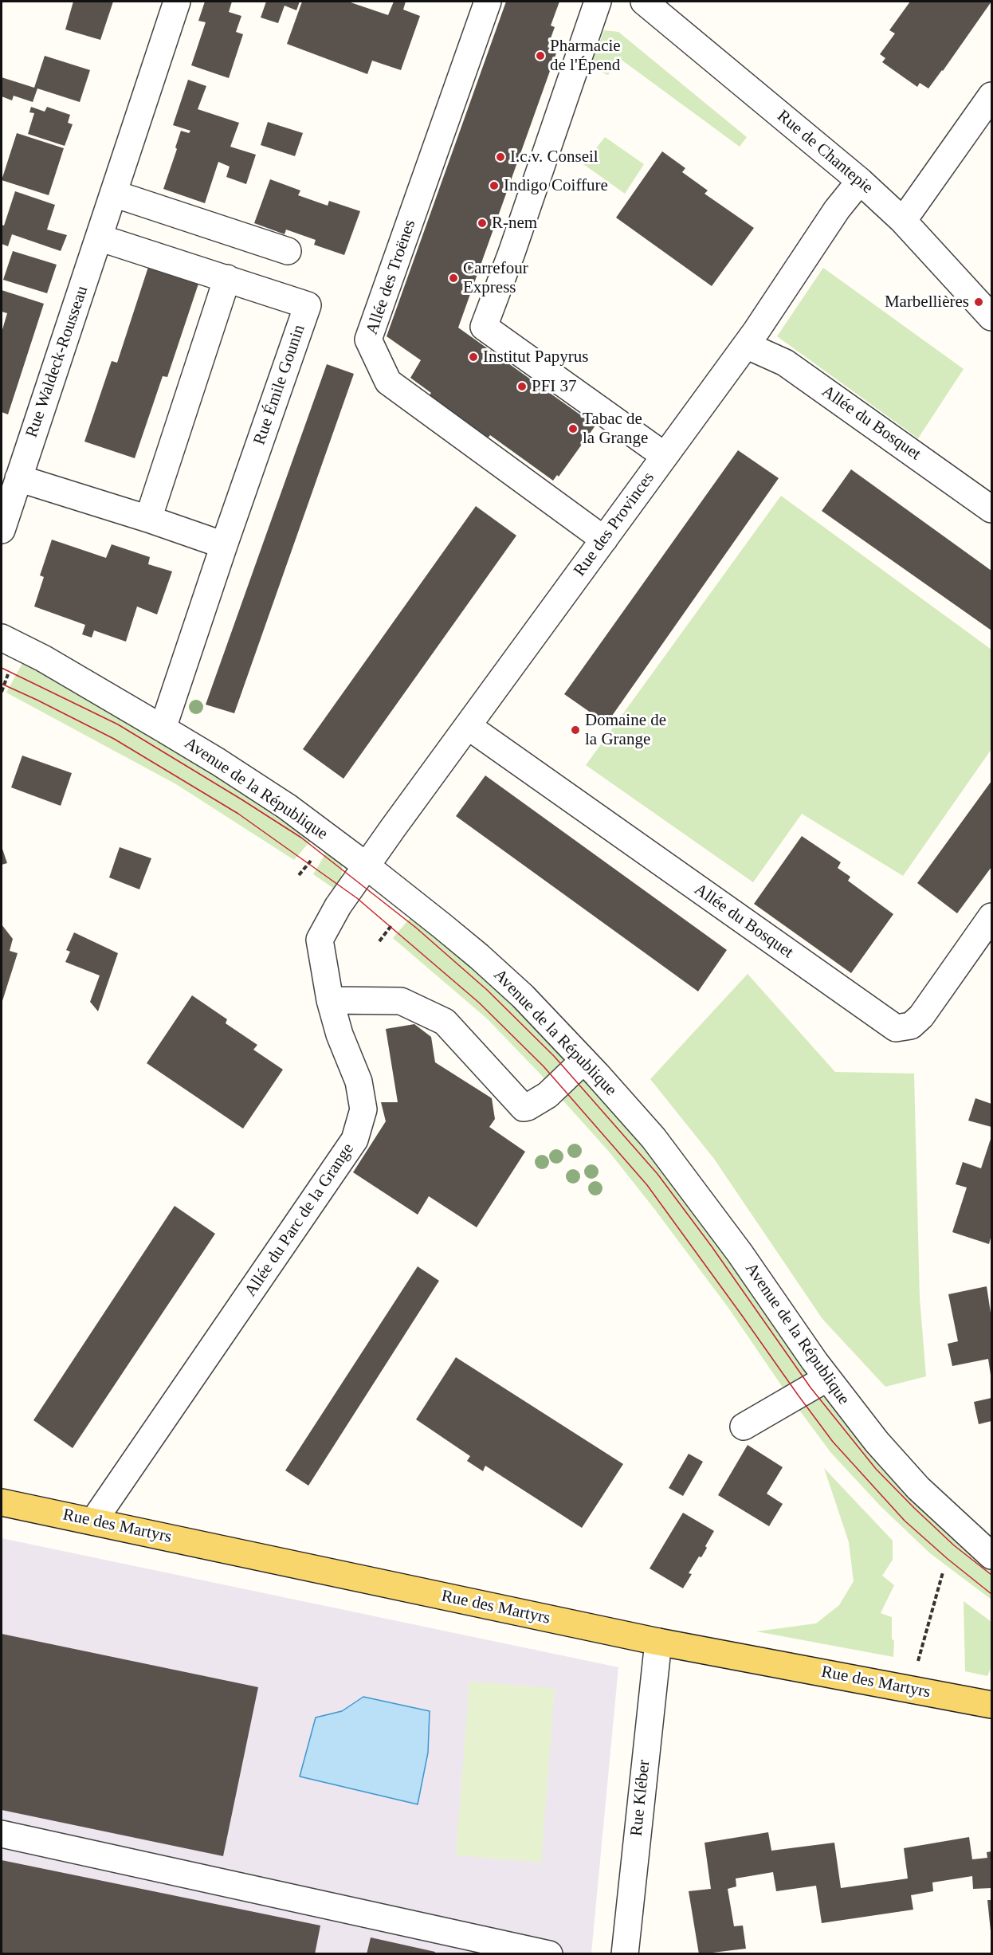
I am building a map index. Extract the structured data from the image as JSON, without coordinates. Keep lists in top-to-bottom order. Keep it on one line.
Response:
{"streets":{"main road":["Rue des Martyrs"],"street":["Rue de Chantepie","Allée des Troënes","Rue Waldeck-Rousseau","Rue Émile Gounin","Allée du Bosquet","Rue des Provinces","Avenue de la République","Allée du Parc de la Grange","Rue Kléber"]},"crossings":[["Rue de Chantepie","Rue des Provinces"],["Allée des Troënes","Rue des Provinces"],["Rue Waldeck-Rousseau","Rue Émile Gounin"],["Rue Émile Gounin","Avenue de la République"],["Allée du Bosquet","Rue des Provinces"],["Rue des Provinces","Avenue de la République"],["Rue des Provinces","Allée du Parc de la Grange"],["Avenue de la République","Allée du Parc de la Grange"],["Allée du Parc de la Grange","Rue des Martyrs"],["Rue des Martyrs","Rue Kléber"]],"places":["Pharmacie de l'Épend","I.c.v. Conseil","Indigo Coiffure","R-nem","Carrefour Express","Marbellières","Institut Papyrus","PFI 37","Tabac de la Grange","Domaine de la Grange"]}
